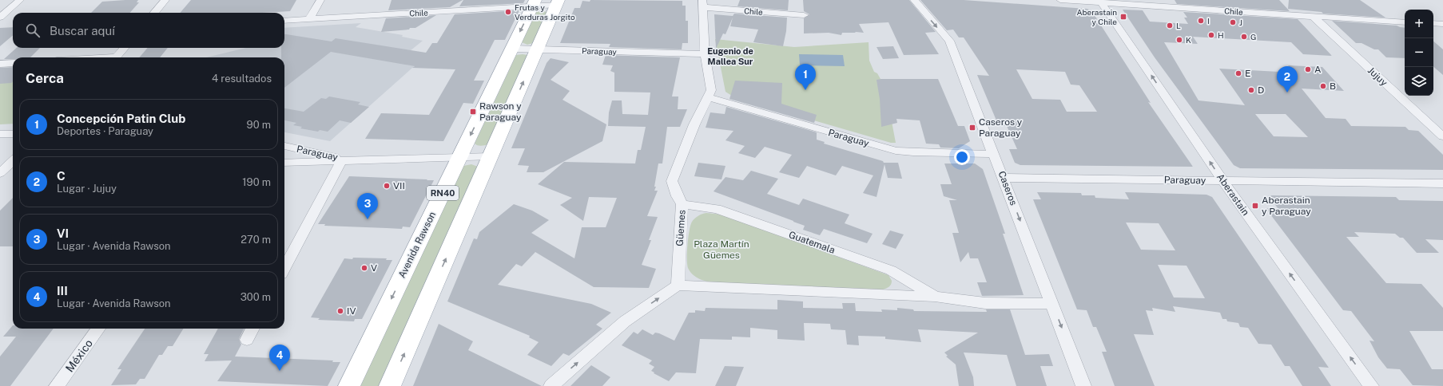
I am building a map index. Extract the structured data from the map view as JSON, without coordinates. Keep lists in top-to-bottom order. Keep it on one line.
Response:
{"streets":{"main road":["RN40","Avenida Rawson"],"street":["Chile","Paraguay","Jujuy","Caseros","Aberastain","Güemes","Guatemala","México"]},"crossings":[["Chile","Jujuy"],["Chile","RN40"],["Chile","Aberastain"],["Chile","Güemes"],["Chile","Avenida Rawson"],["Paraguay","Caseros"],["Paraguay","RN40"],["Paraguay","Aberastain"],["Paraguay","Güemes"],["Paraguay","Avenida Rawson"],["Caseros","Guatemala"],["Güemes","Guatemala"]],"one_way":["Caseros","Aberastain"],"districts":["Eugenio de Mallea Sur"],"parks":["Plaza Martín Güemes"],"places":{"other":["Frutas y Verduras Jorgito","I","J","L","H","G","K","A","E","B","D","VII","V","IV"],"transit":["Aberastain y Chile","Rawson y Paraguay","Caseros y Paraguay","Aberastain y Paraguay"]},"page":{"map_buttons":["+","−"],"search":"Buscar aquí","heading":["Cerca","4 resultados"],"pins":["1","2","3","4"],"list":[{"mark":"1","name":"Concepción Patin Club","note":"Deportes · Paraguay","value":"90 m"},{"mark":"2","name":"C","note":"Lugar · Jujuy","value":"190 m"},{"mark":"3","name":"VI","note":"Lugar · Avenida Rawson","value":"270 m"},{"mark":"4","name":"III","note":"Lugar · Avenida Rawson","value":"300 m"}]}}
